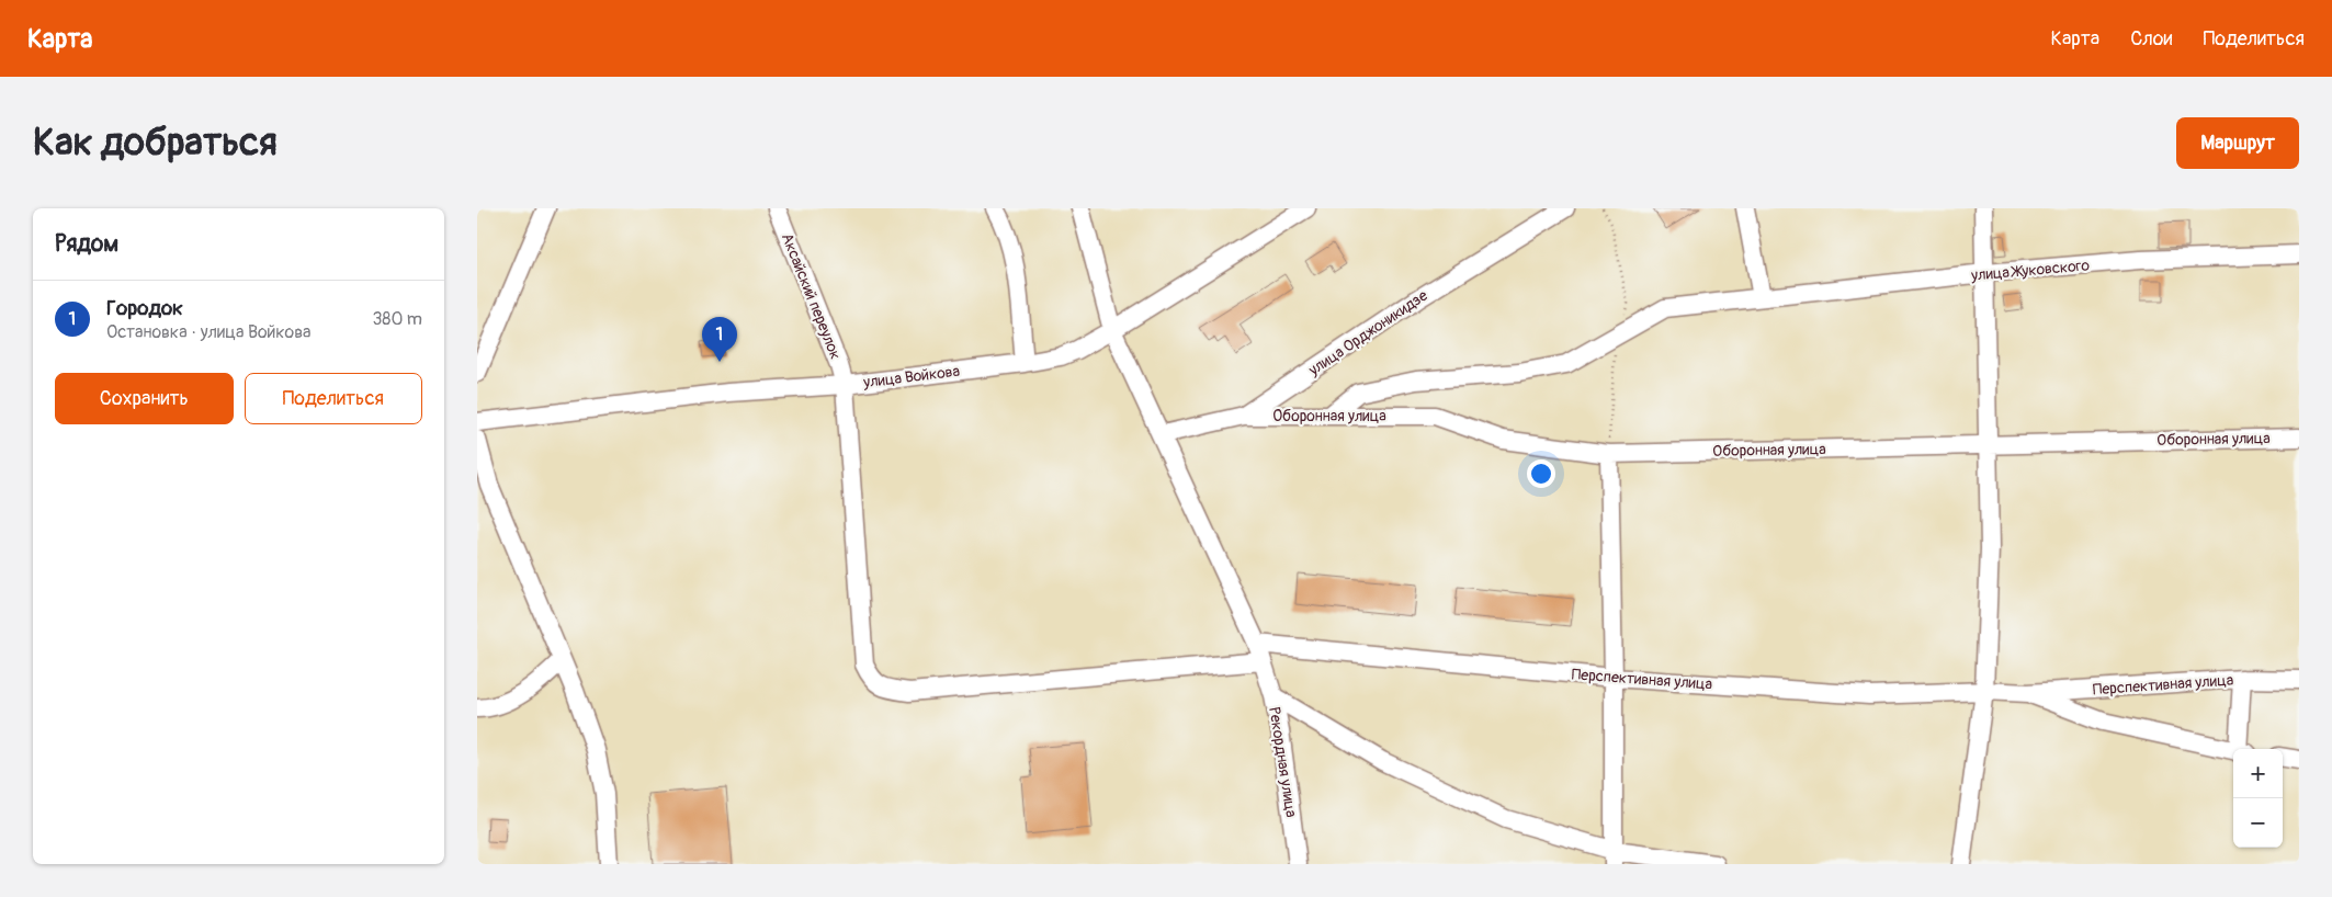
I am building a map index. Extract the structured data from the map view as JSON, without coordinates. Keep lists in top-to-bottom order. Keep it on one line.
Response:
{"streets":{"street":["улица Жуковского","Аксайский переулок","улица Орджоникидзе","улица Войкова","Оборонная улица","Перспективная улица","Рекордная улица"]},"crossings":[["улица Жуковского","Оборонная улица"],["Аксайский переулок","улица Войкова"],["Аксайский переулок","Перспективная улица"],["Аксайский переулок","Рекордная улица"],["улица Орджоникидзе","Оборонная улица"],["улица Орджоникидзе","Рекордная улица"],["улица Войкова","Рекордная улица"],["Перспективная улица","Рекордная улица"]],"page":{"header":"Карта","nav":["Карта","Слои","Поделиться"],"buttons":["Маршрут",["Сохранить","Поделиться"]],"title":"Как добраться","heading":"Рядом","list":[{"mark":"1","name":"Городок","note":"Остановка · улица Войкова","value":"380 m"}],"pins":"1","map_buttons":["+","−"]}}
